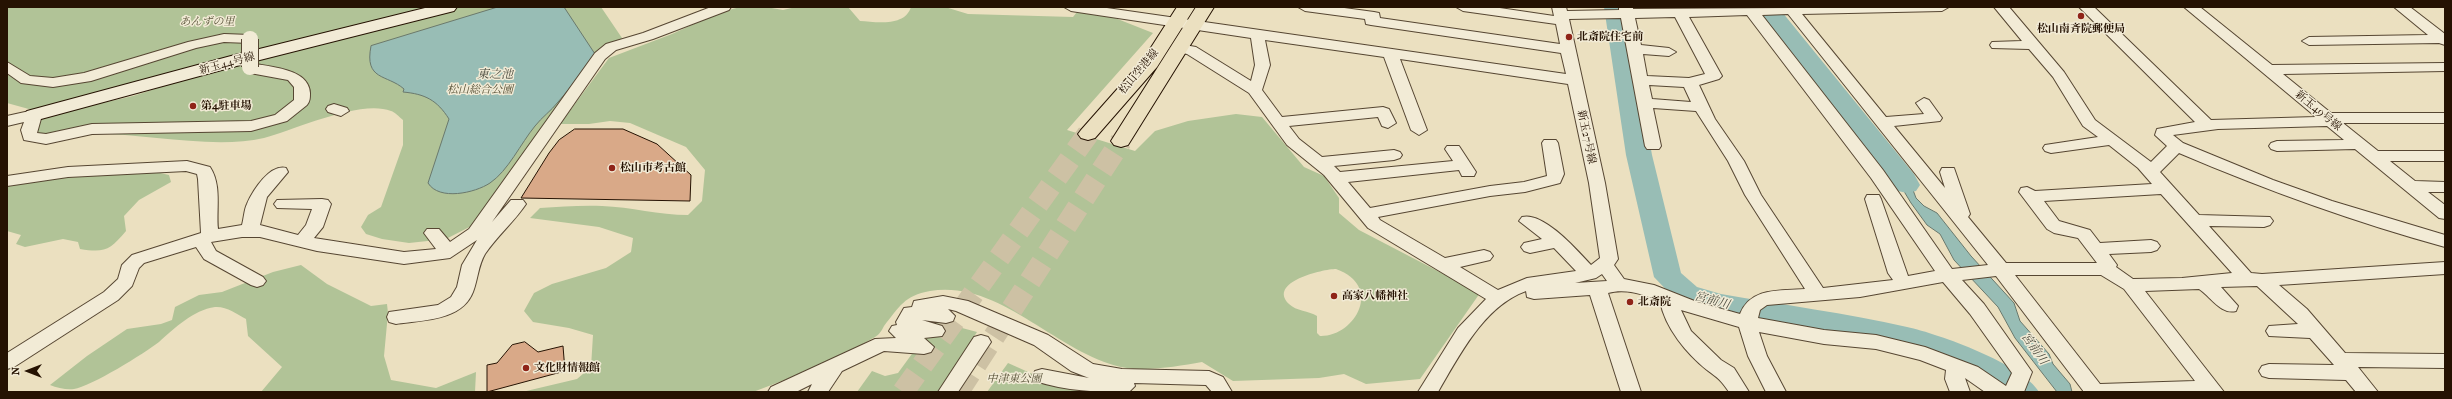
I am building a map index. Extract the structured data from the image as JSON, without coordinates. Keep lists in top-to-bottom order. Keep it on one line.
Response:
{"streets":{"main road":["松山空港線"],"street":["新玉44号線","新玉49号線","新玉27号線"]},"water":["東之池","宮前川"],"parks":["あんずの里","松山総合公園","中津東公園"],"places":["松山南斉院郵便局","北斎院住宅前","第4駐車場","松山市考古館","高家八幡神社","北斎院","文化財情報館"],"north":"left"}
